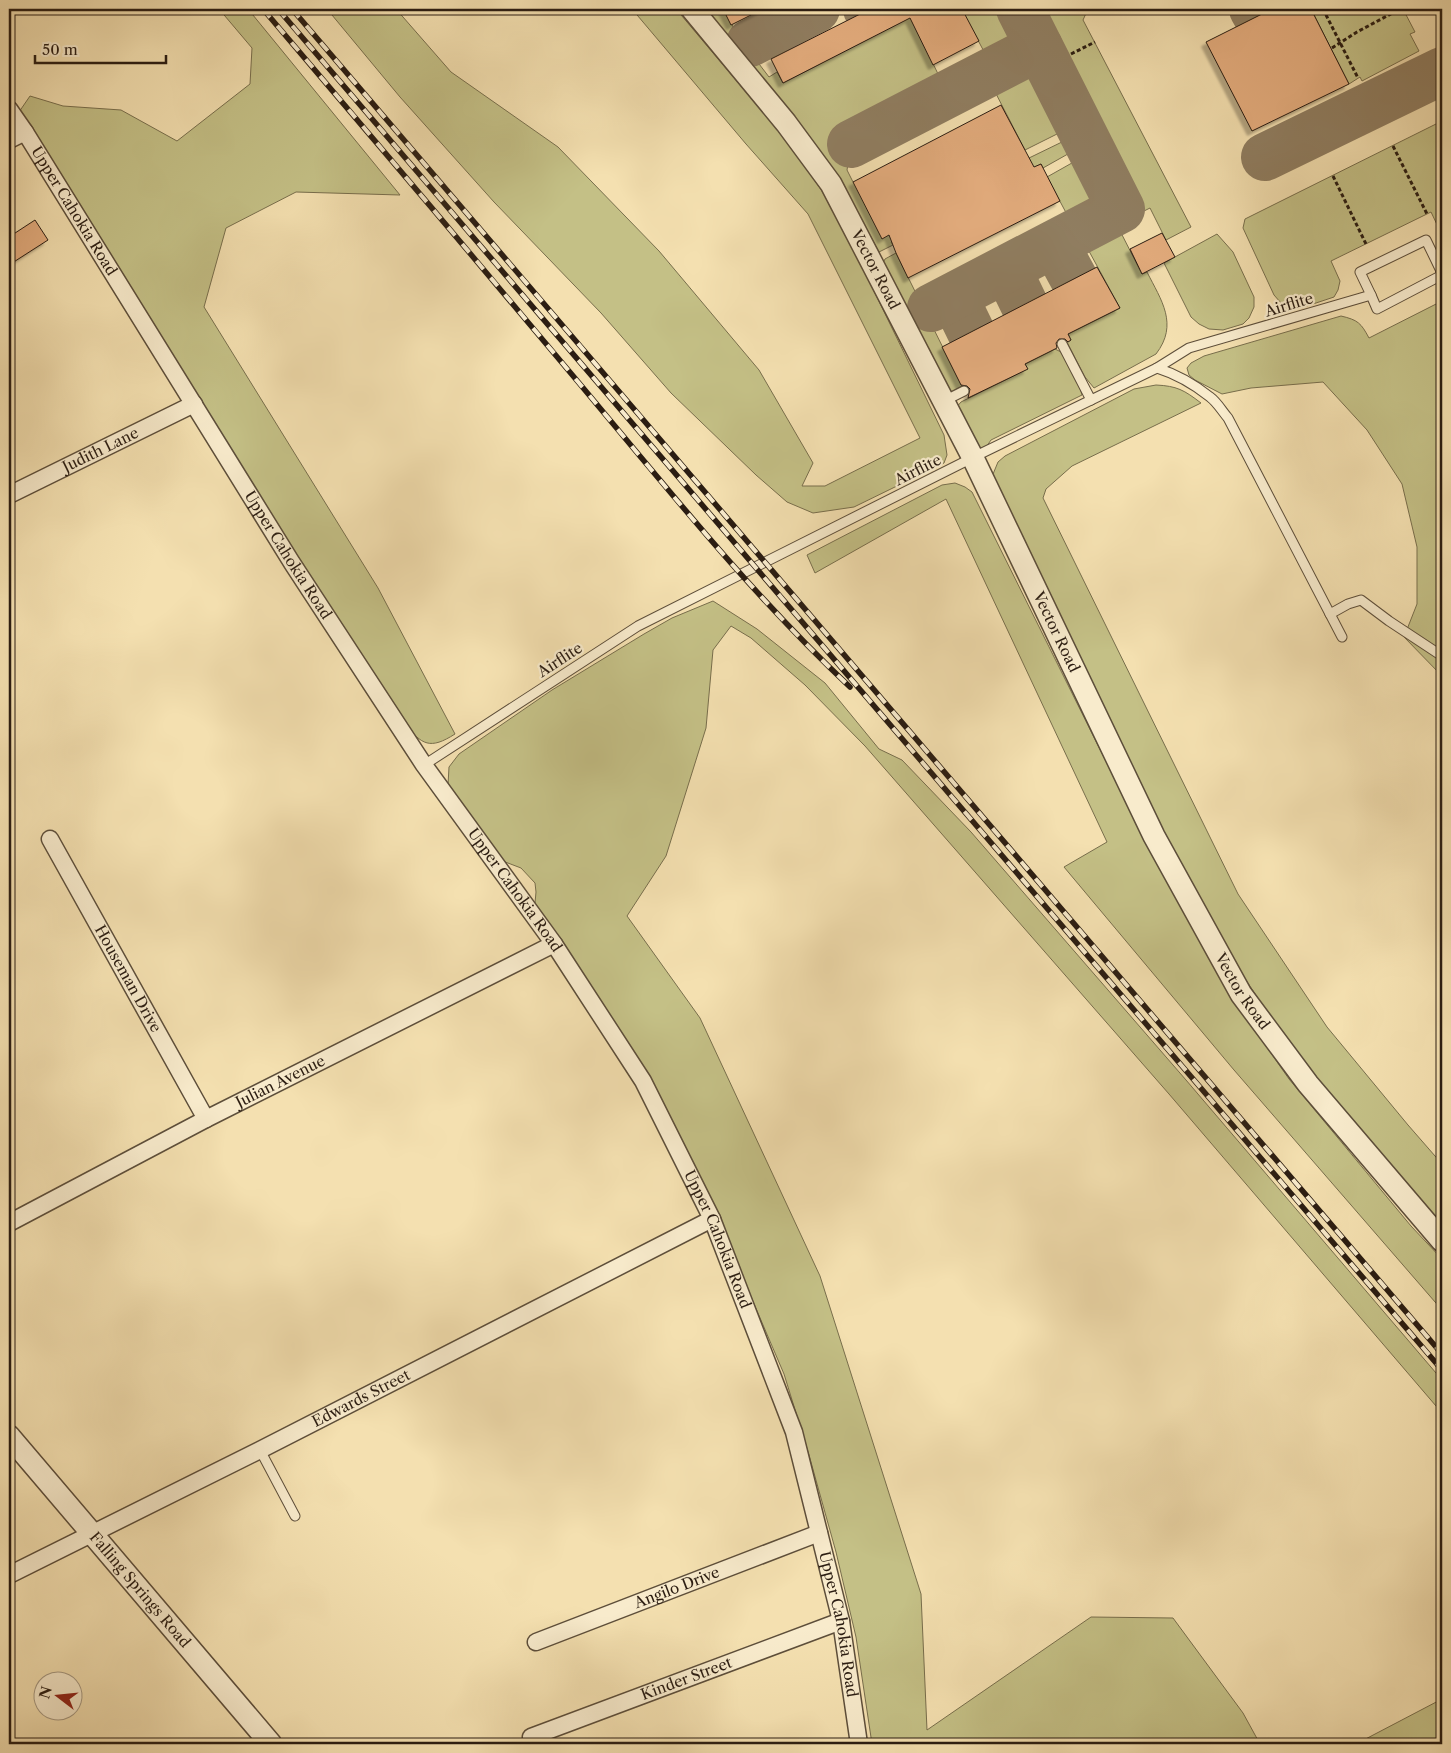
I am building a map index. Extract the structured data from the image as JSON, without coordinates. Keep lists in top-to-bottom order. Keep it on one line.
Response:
{"streets":{"street":["Upper Cahokia Road","Vector Road","Judith Lane","Houseman Drive","Julian Avenue","Edwards Street","Angilo Drive","Falling Springs Road","Kinder Street"],"lane":["Airflite"]},"crossings":[["Upper Cahokia Road","Airflite"],["Upper Cahokia Road","Judith Lane"],["Upper Cahokia Road","Julian Avenue"],["Upper Cahokia Road","Edwards Street"],["Upper Cahokia Road","Angilo Drive"],["Upper Cahokia Road","Kinder Street"],["Vector Road","Airflite"],["Houseman Drive","Julian Avenue"],["Edwards Street","Falling Springs Road"]],"scale_bar":"50 m","north":"left"}
